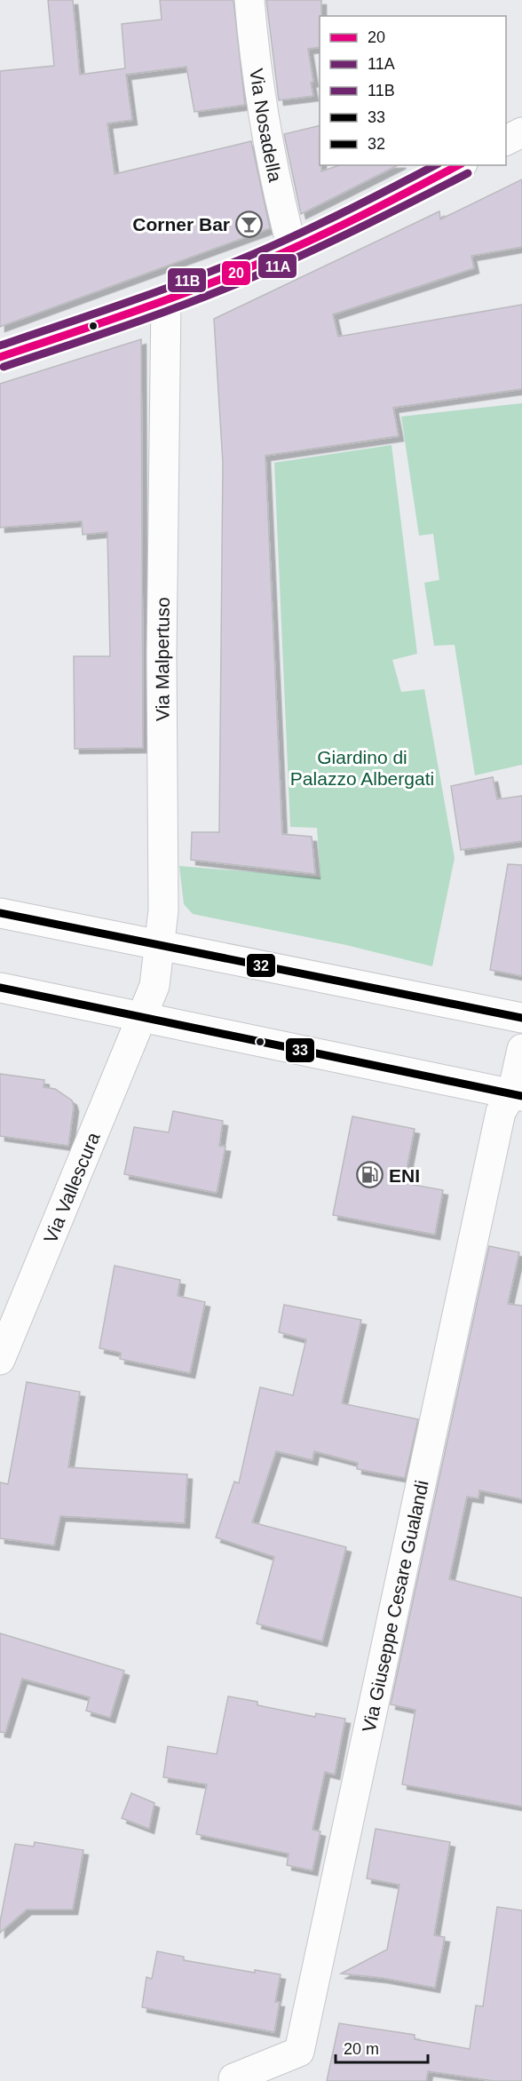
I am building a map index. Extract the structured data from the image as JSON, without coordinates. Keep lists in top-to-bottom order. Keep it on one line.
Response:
{"streets":{"street":["Via Nosadella","Via Malpertuso","Via Vallescura","Via Giuseppe Cesare Gualandi"]},"crossings":[["Via Malpertuso","Via Vallescura"]],"parks":["Giardino di Palazzo Albergati"],"places":{"bar":["Corner Bar"],"fuel station":["ENI"]},"lines":["transit line 20","transit line 11B","transit line 11A","transit line 32","transit line 33"],"legend":["20","11A","11B","33","32"],"scale_bar":"20 m"}
